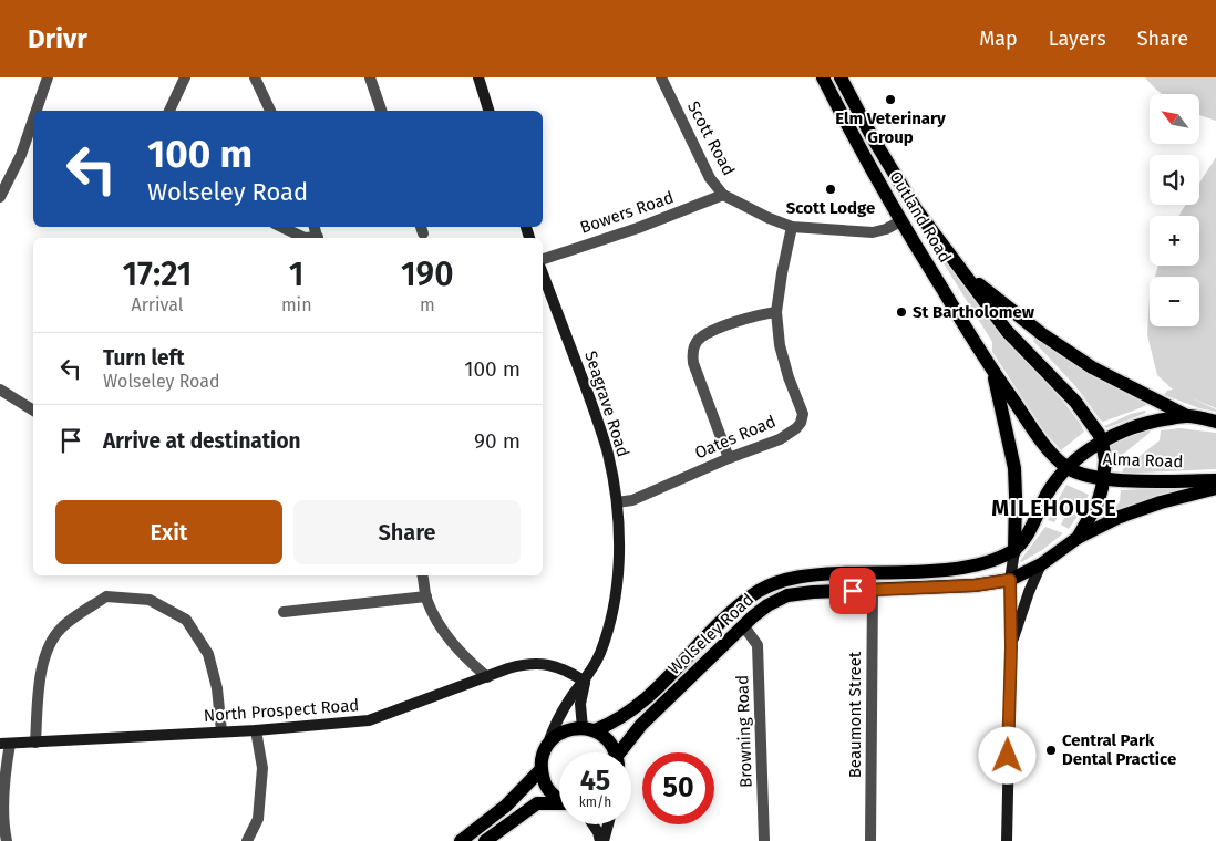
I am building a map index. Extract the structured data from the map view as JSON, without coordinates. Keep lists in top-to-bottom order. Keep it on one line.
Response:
{"streets":{"main road":["Outland Road","Alma Road","Wolseley Road"],"street":["Scott Road","Bowers Road","Seagrave Road","Oates Road","North Prospect Road","Beaumont Street","Browning Road"]},"crossings":[["Scott Road","Bowers Road"],["Scott Road","Outland Road"],["Scott Road","Oates Road"],["Outland Road","Alma Road"],["Outland Road","Wolseley Road"],["Seagrave Road","Oates Road"],["Seagrave Road","North Prospect Road"],["Alma Road","Wolseley Road"],["Wolseley Road","Beaumont Street"],["Wolseley Road","Browning Road"]],"districts":["MILEHOUSE"],"places":["Elm Veterinary Group","Scott Lodge","St Bartholomew","Central Park Dental Practice"],"north":"top left","page":{"header":"Drivr","nav":["Map","Layers","Share"],"map_buttons":["+","−"],"turn":["100 m","Wolseley Road"],"eta":["17:21","Arrival","1","min","190","m"],"list":[{"name":"Turn left","note":"Wolseley Road","value":"100 m"},{"name":"Arrive at destination","value":"90 m"}],"buttons":["Exit","Share"],"speed":"45 km/h","limit":"50"}}
